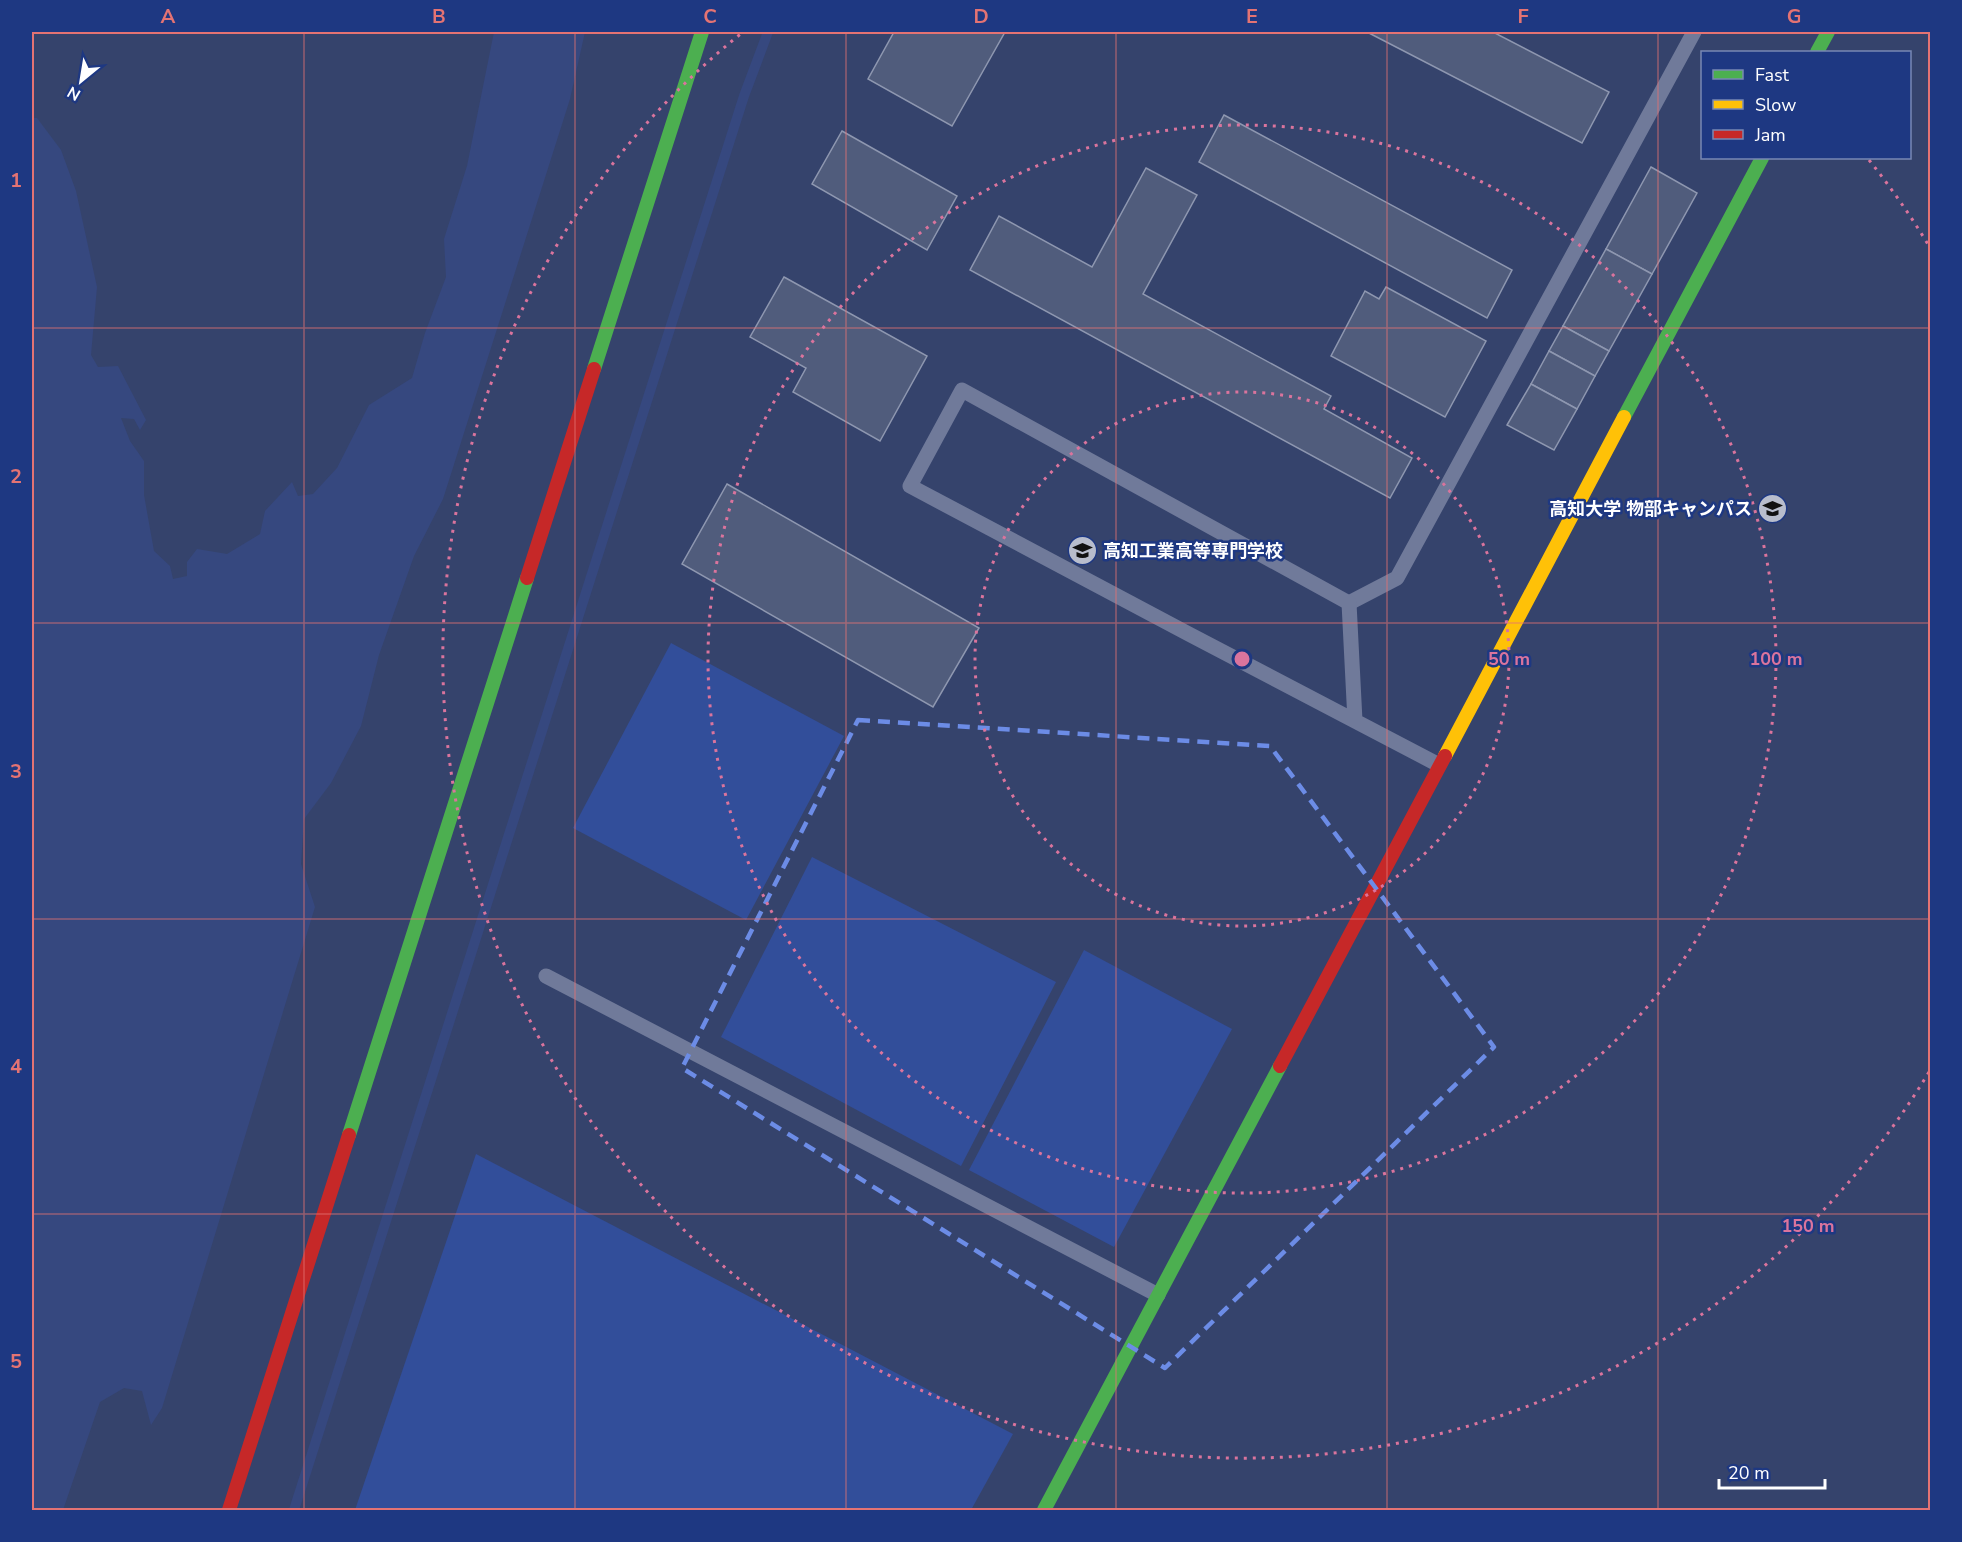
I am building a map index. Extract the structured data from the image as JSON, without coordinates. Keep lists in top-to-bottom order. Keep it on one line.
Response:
{"places":{"school or university":["高知大学 物部キャンパス","高知工業高等専門学校"]},"legend":["Fast","Slow","Jam"],"scale_bar":"20 m","north":"bottom left","grid":{"columns":["A","B","C","D","E","F","G"],"rows":["1","2","3","4","5"]},"rings":["50 m","100 m","150 m"]}
